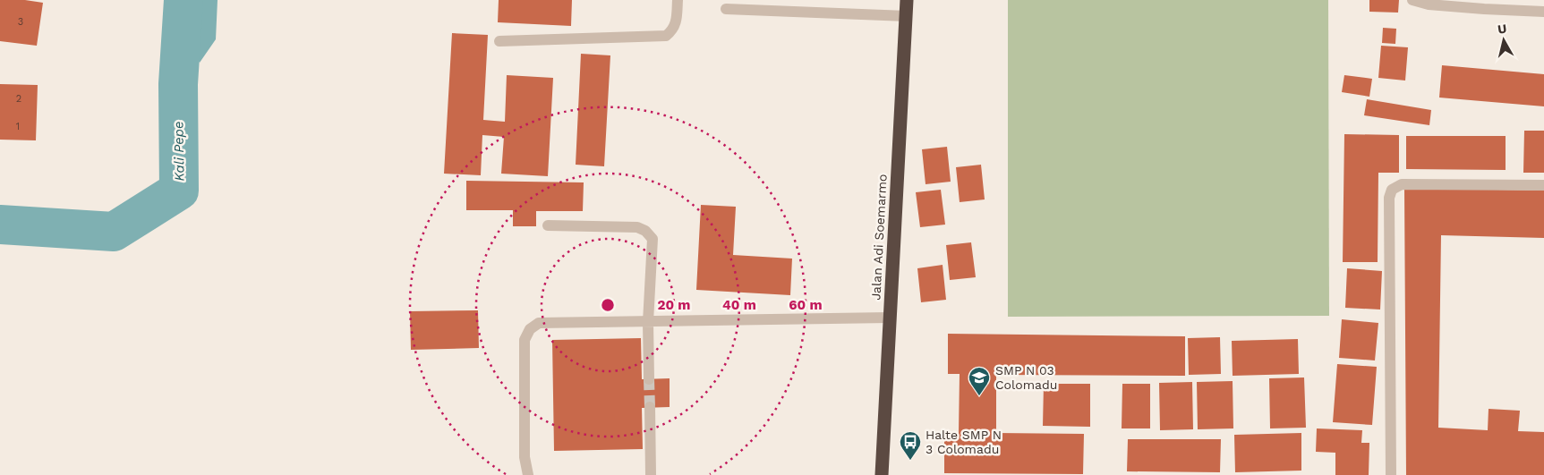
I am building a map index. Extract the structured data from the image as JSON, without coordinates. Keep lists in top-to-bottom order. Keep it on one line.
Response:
{"streets":{"highway":["Jalan Adi Soemarmo"]},"water":["Kali Pepe"],"places":{"school or university":["SMP N 03 Colomadu"],"bus stop":["Halte SMP N 3 Colomadu"]},"house_numbers":["3","2","1"],"north":"top","rings":["20 m","40 m","60 m"]}
